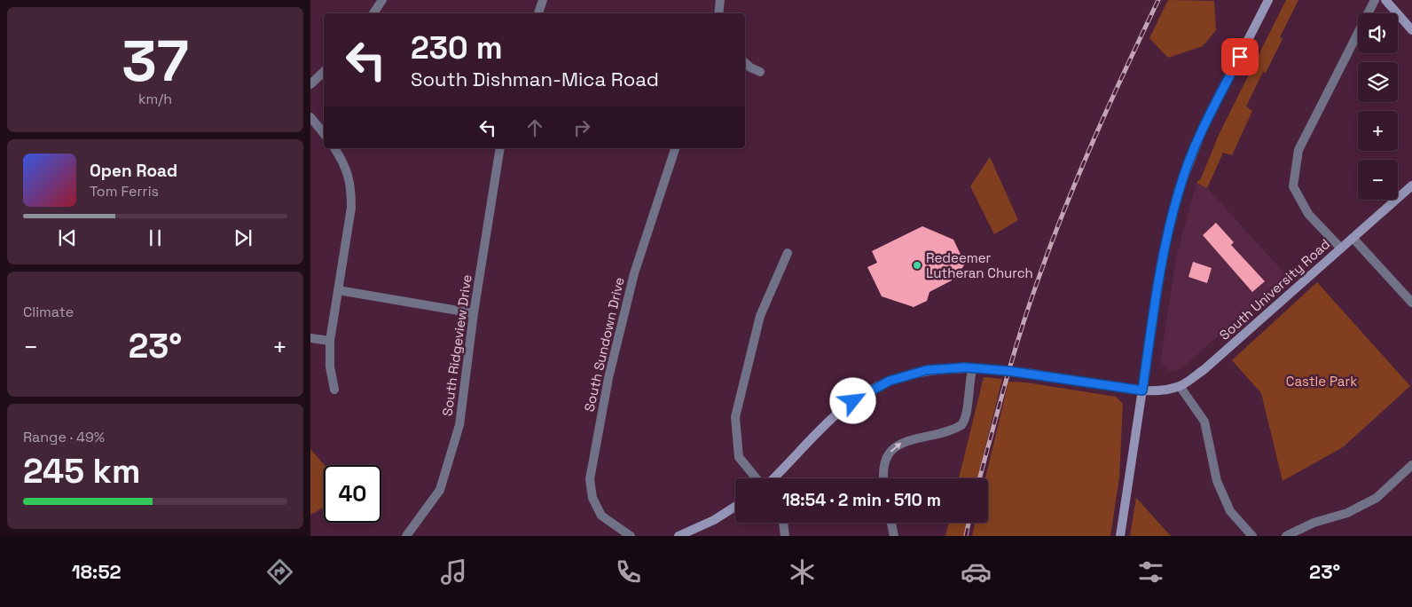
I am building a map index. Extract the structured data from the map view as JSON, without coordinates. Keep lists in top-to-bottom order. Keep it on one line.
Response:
{"streets":{"street":["South University Road","South Sundown Drive","South Ridgeview Drive"]},"parks":["Castle Park"],"places":["Redeemer Lutheran Church"],"page":{"tile":[["37","km/h"],"Climate",["Range · 49%","245 km"]],"map_buttons":["+","−"],"turn":["230 m","South Dishman-Mica Road"],"song":["Open Road","Tom Ferris"],"heat":["−","23°","+"],"limit":"40","trip":"18:54 · 2 min · 510 m","tabs":["18:52","23°"]}}
